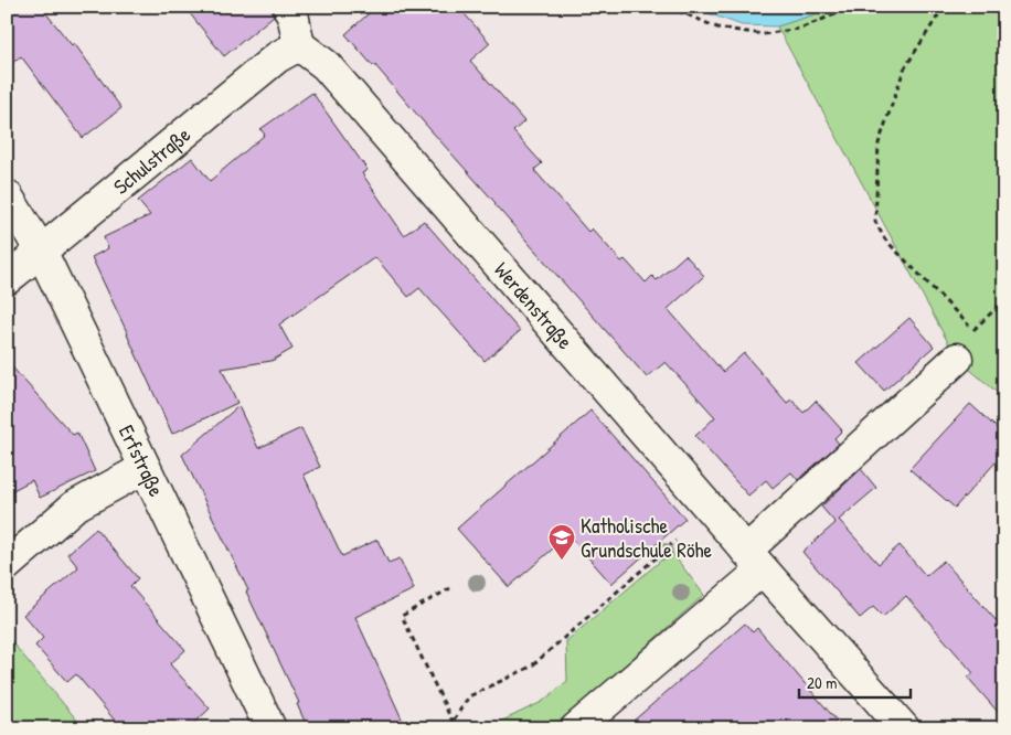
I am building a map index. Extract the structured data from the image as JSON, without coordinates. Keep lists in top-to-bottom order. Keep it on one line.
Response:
{"streets":{"street":["Schulstraße","Werdenstraße","Erfstraße"]},"crossings":[["Schulstraße","Werdenstraße"],["Schulstraße","Erfstraße"]],"places":{"school or university":["Katholische Grundschule Röhe"]},"scale_bar":"20 m"}
